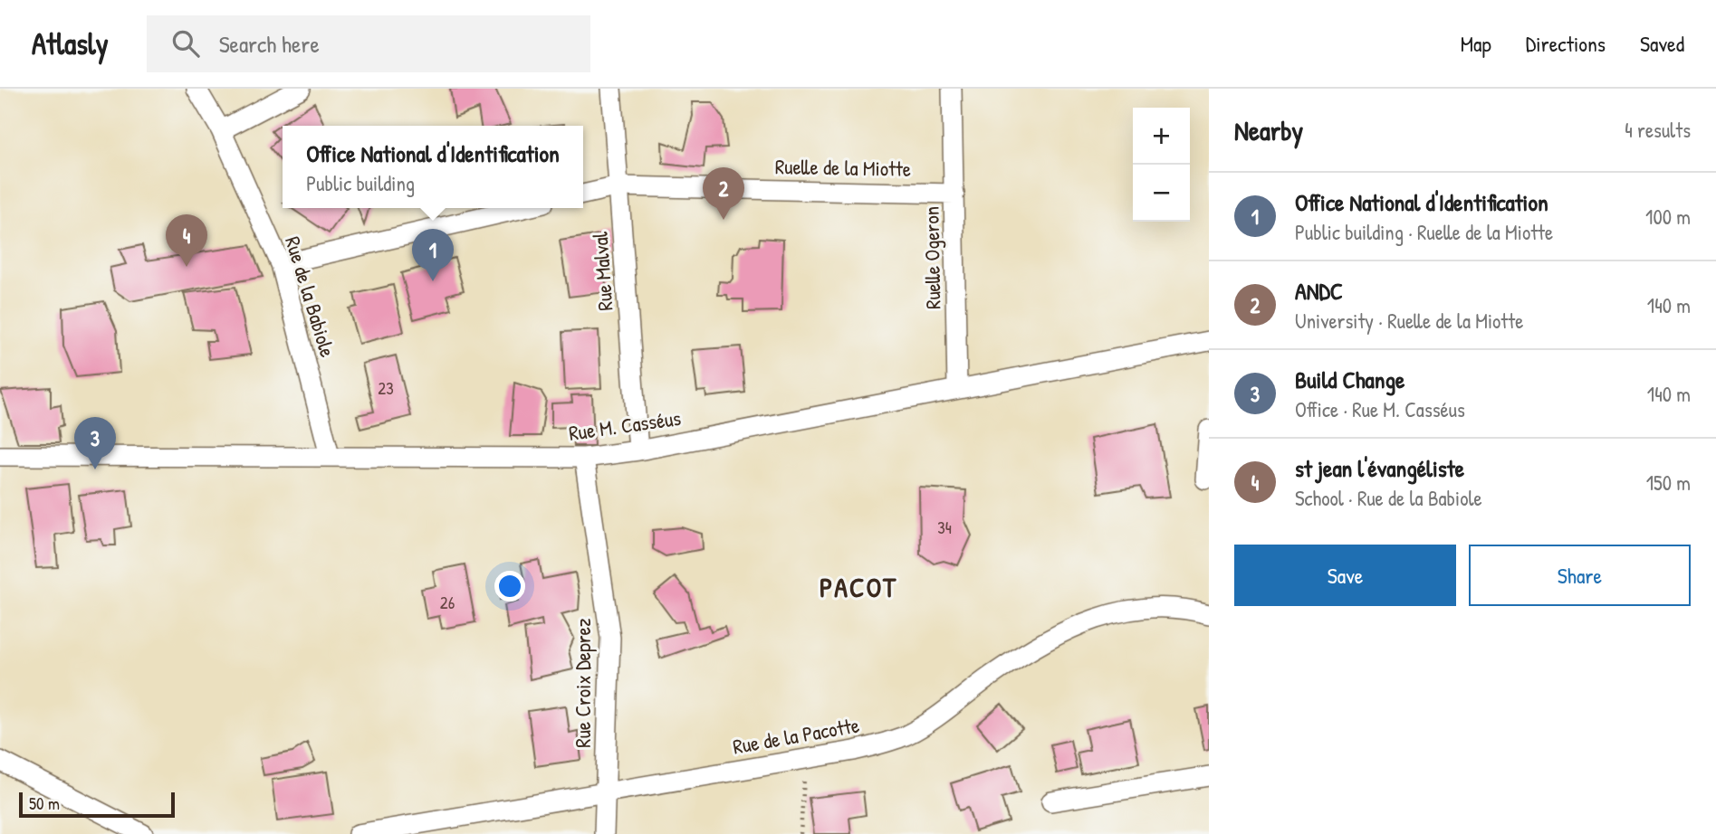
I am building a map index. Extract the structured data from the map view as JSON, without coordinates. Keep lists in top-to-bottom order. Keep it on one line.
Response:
{"streets":{"street":["Ruelle de la Miotte","Ruelle Ogeron","Rue Malval","Rue de la Babiole","Rue M. Casséus","Rue Croix Deprez","Rue de la Pacotte"]},"crossings":[["Ruelle de la Miotte","Ruelle Ogeron"],["Ruelle de la Miotte","Rue Malval"],["Ruelle Ogeron","Rue M. Casséus"],["Rue Malval","Rue M. Casséus"],["Rue de la Babiole","Rue M. Casséus"],["Rue M. Casséus","Rue Croix Deprez"],["Rue Croix Deprez","Rue de la Pacotte"]],"districts":["PACOT"],"house_numbers":["23","34","26"],"scale_bar":"50 m","page":{"header":"Atlasly","search":"Search here","nav":["Map","Directions","Saved"],"heading":["Nearby","4 results"],"map_buttons":["+","−"],"popup":["Office National d'Identification","Public building"],"pins":["2","4","1","3"],"list":[{"mark":"1","name":"Office National d'Identification","note":"Public building · Ruelle de la Miotte","value":"100 m"},{"mark":"2","name":"ANDC","note":"University · Ruelle de la Miotte","value":"140 m"},{"mark":"3","name":"Build Change","note":"Office · Rue M. Casséus","value":"140 m"},{"mark":"4","name":"st jean l'évangéliste","note":"School · Rue de la Babiole","value":"150 m"}],"buttons":["Save","Share"],"scale":"50 m"}}
